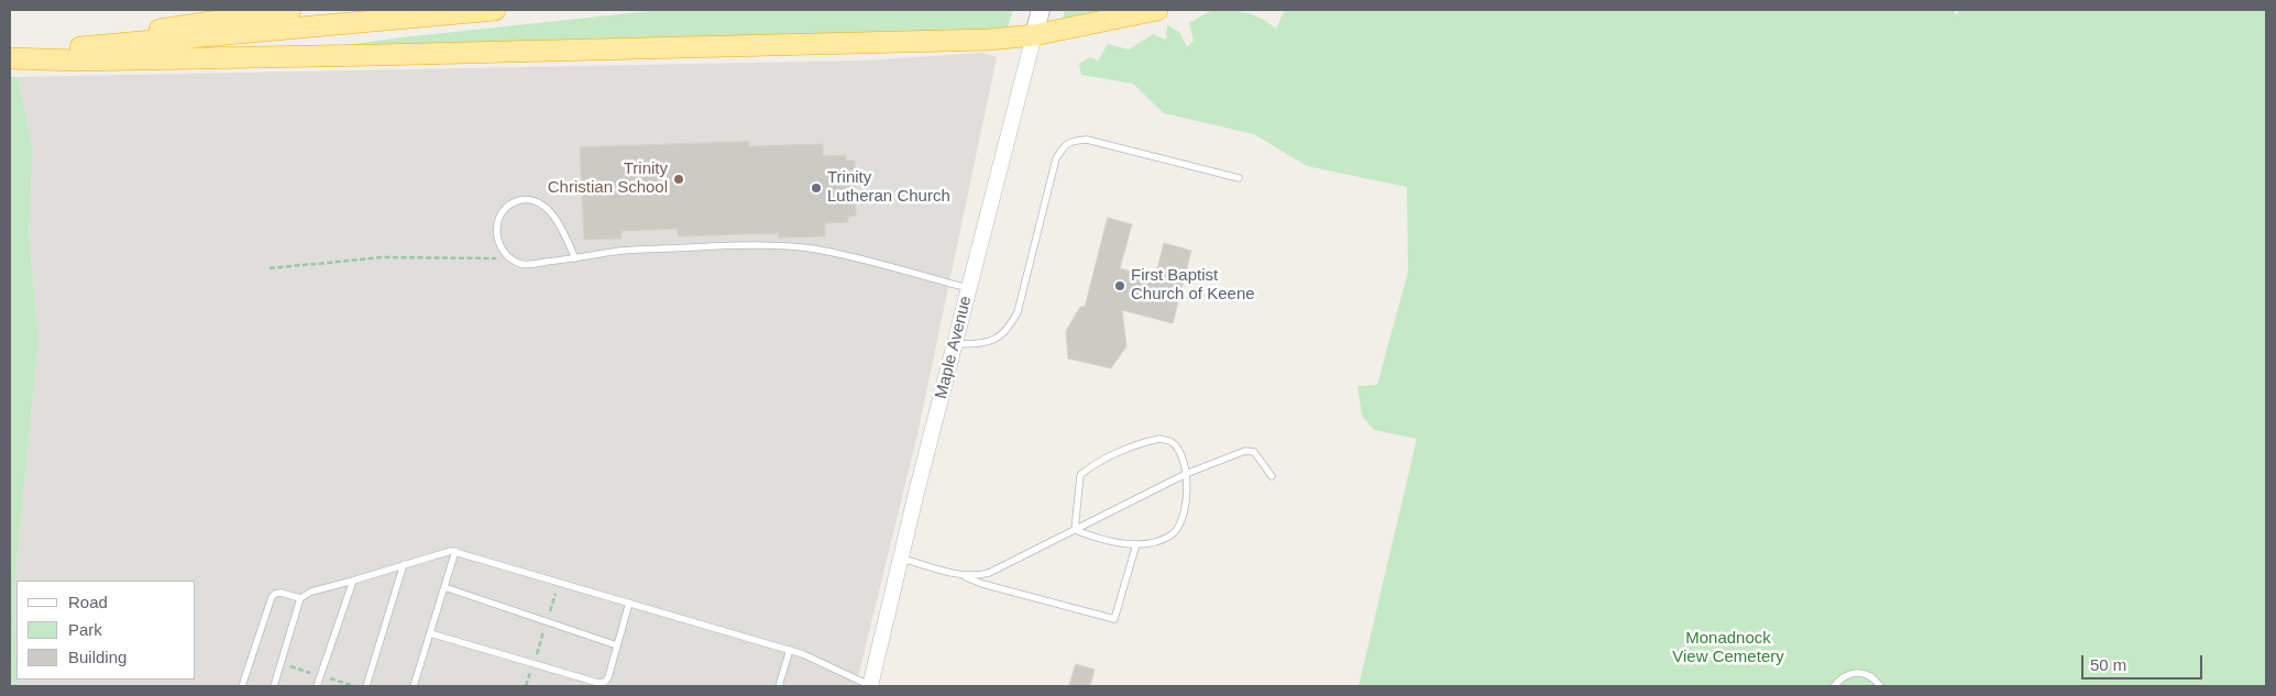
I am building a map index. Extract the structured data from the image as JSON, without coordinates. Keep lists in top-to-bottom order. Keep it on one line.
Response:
{"streets":{"main road":["Maple Avenue"]},"parks":["Monadnock View Cemetery"],"places":["Trinity Christian School","Trinity Lutheran Church","First Baptist Church of Keene"],"legend":["Road","Park","Building"],"scale_bar":"50 m"}
